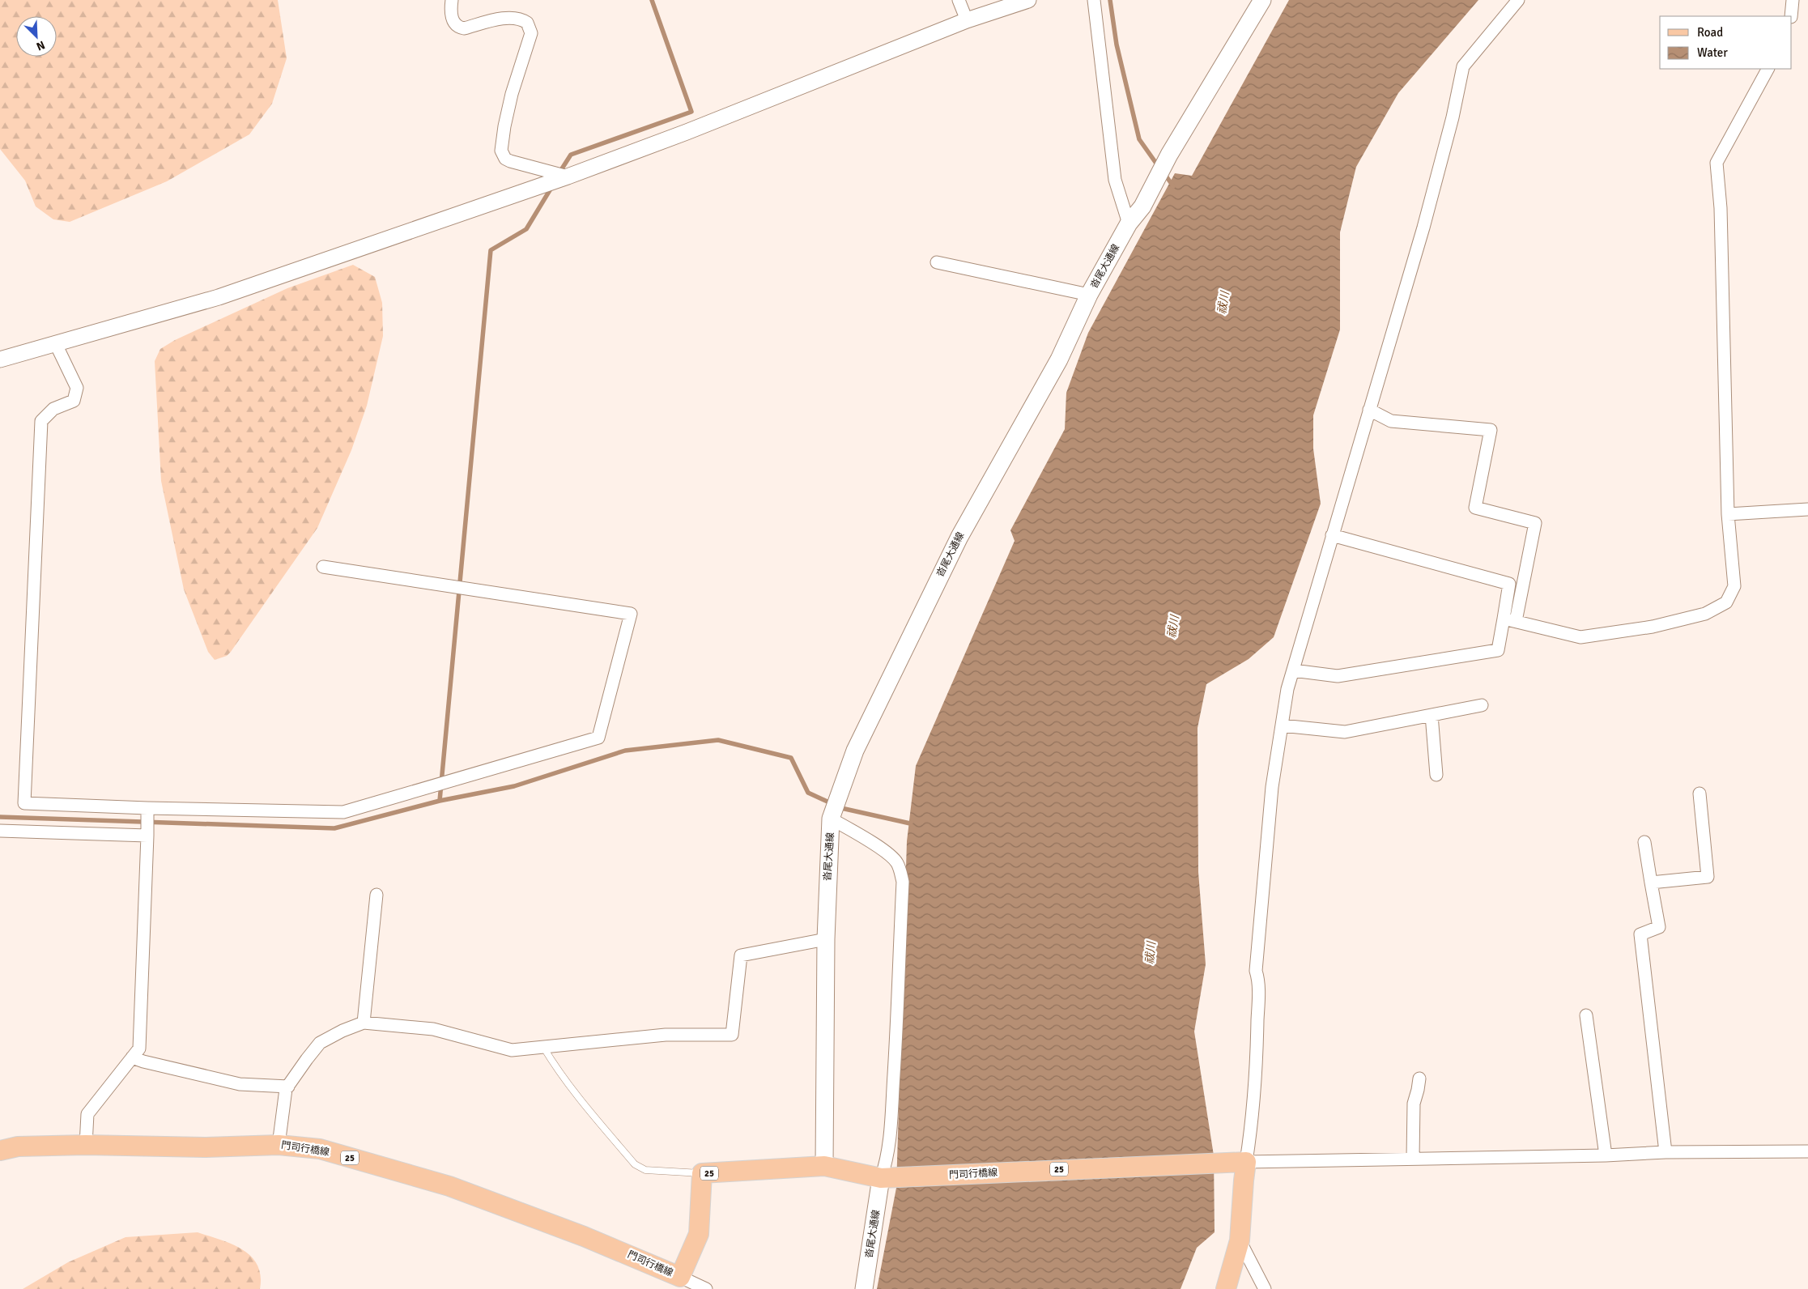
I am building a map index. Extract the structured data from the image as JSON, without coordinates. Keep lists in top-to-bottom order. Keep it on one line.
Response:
{"streets":{"main road":["沓尾大通線","門司行橋線","25"]},"crossings":[["沓尾大通線","門司行橋線"]],"water":["祓川"],"legend":["Road","Water"],"north":"bottom right"}
